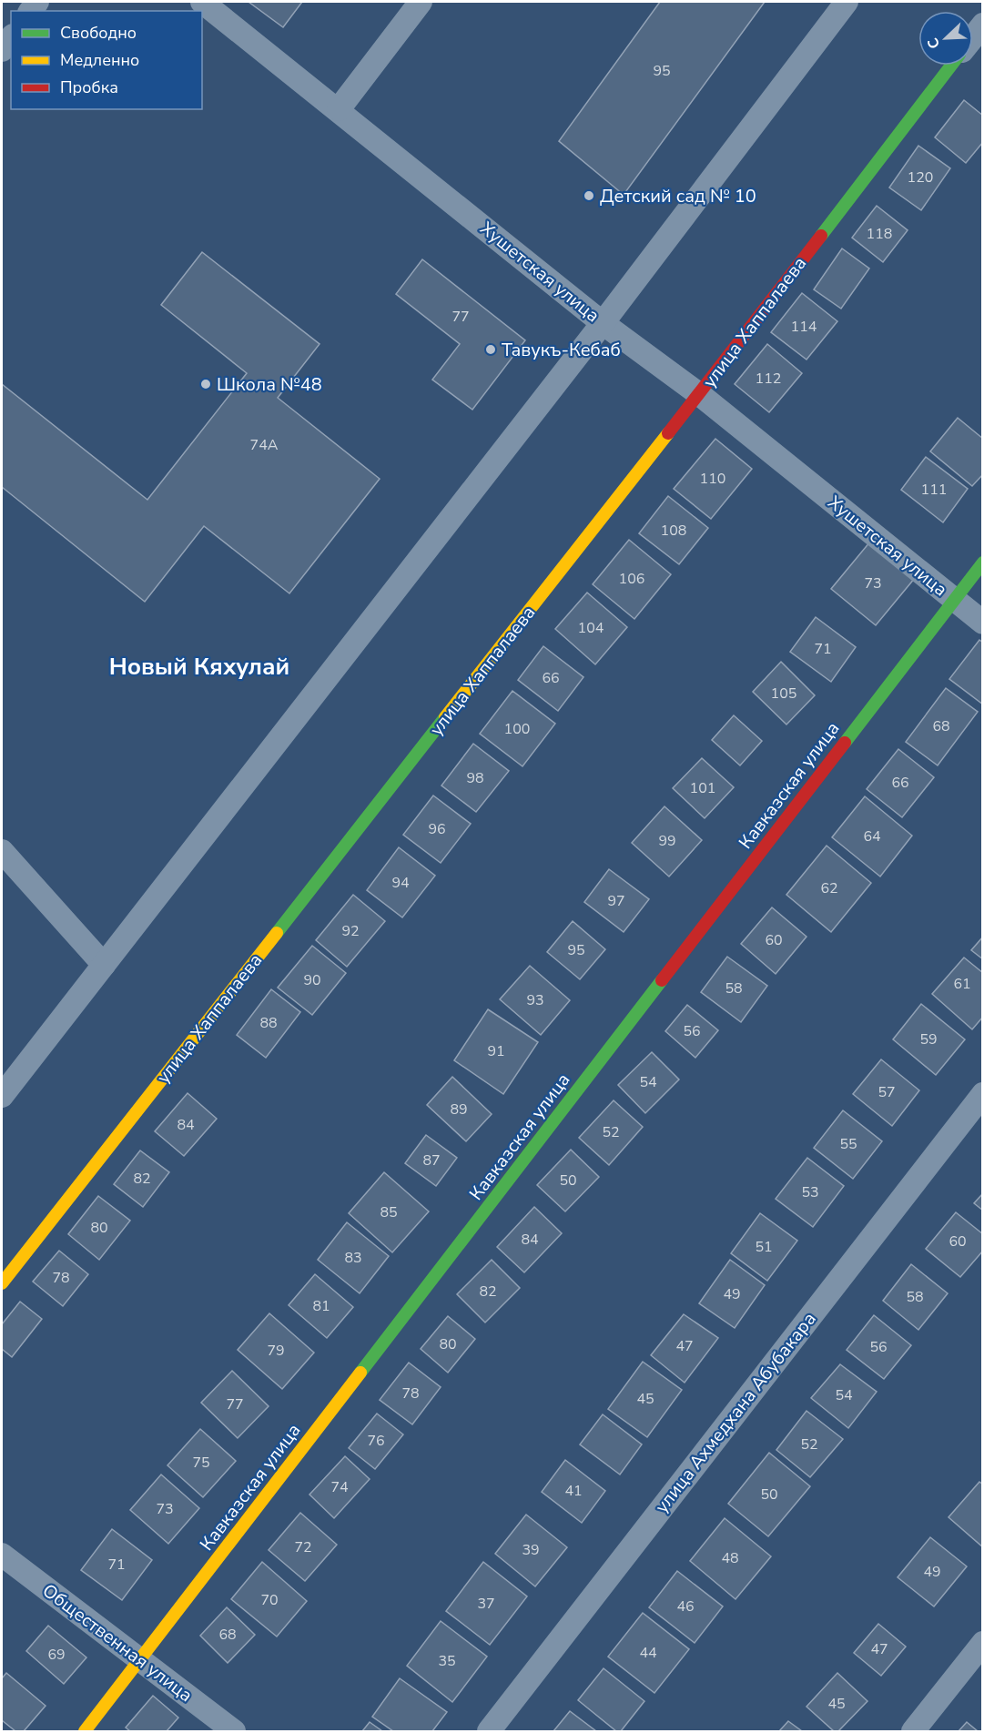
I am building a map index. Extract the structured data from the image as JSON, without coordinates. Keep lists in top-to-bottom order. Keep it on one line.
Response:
{"streets":{"street":["Хушетская улица","улица Хаппалаева","Кавказская улица","улица Ахмедхана Абубакара","Общественная улица"]},"crossings":[["Хушетская улица","улица Хаппалаева"],["Хушетская улица","Кавказская улица"],["Кавказская улица","Общественная улица"]],"districts":["Новый Кяхулай"],"places":["Детский сад № 10","Тавукъ-Кебаб","Школа №48"],"house_numbers":["95","120","118","77","114","112","74А","110","111","108","106","73","104","71","66","105","68","100","98","66","101","96","64","99","94","62","97","92","60","95","90","61","58","93","88","56","59","91","54","57","89","84","52","55","87","82","50","53","85","80","84","60","51","83","78","82","49","58","81","80","47","56","79","78","54","45","77","76","52","75","74","41","50","73","72","39","48","71","49","70","37","46","68","47","44","69","35","45"],"legend":["Свободно","Медленно","Пробка"],"north":"bottom left"}
